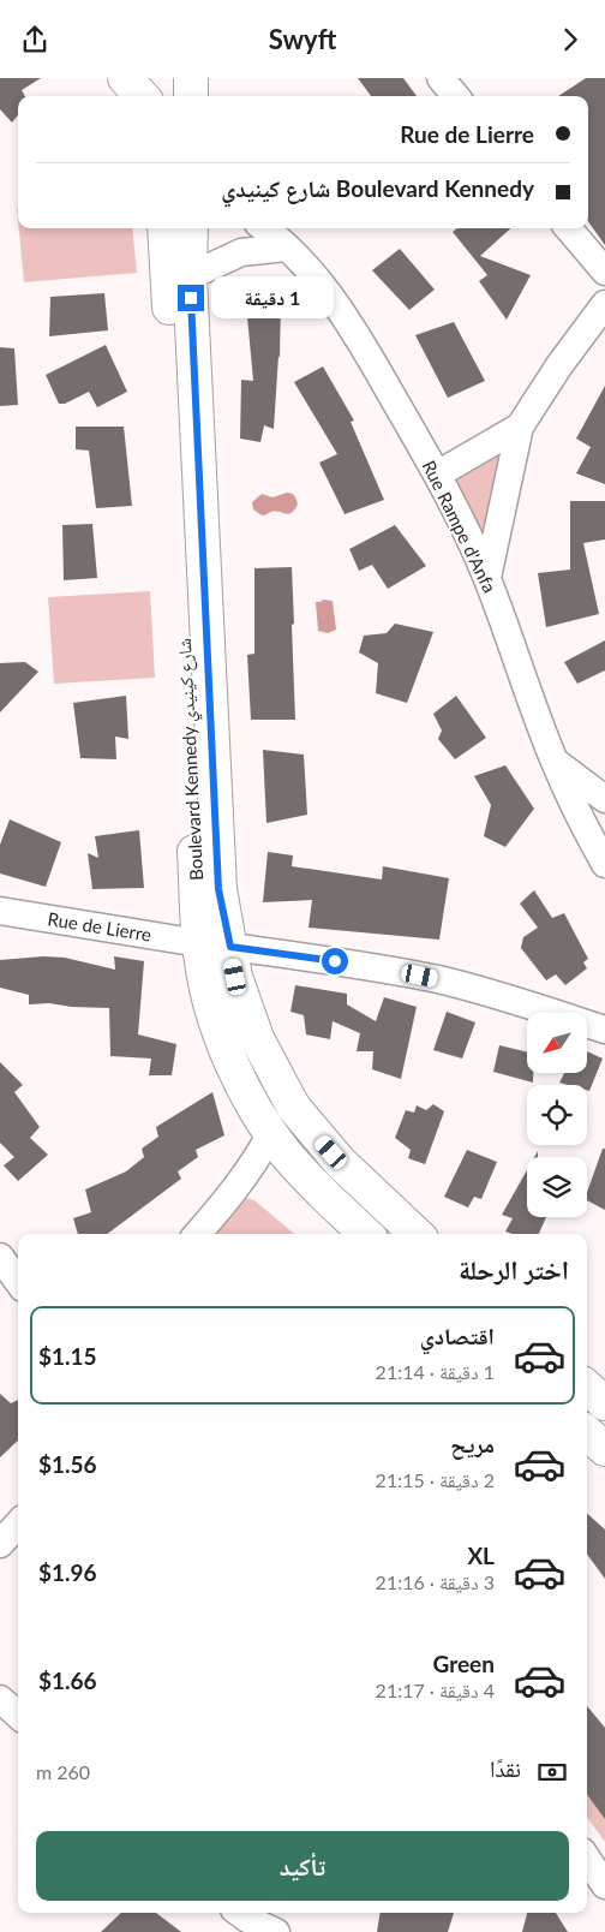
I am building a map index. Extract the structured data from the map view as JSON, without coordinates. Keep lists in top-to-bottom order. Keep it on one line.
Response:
{"streets":{"main road":["Boulevard Kennedy شارع كينيدي"],"street":["Rue Rampe d'Anfa","Rue de Lierre"]},"crossings":[["Boulevard Kennedy شارع كينيدي","Rue de Lierre"]],"north":"bottom left","page":{"header":"Swyft","banner":["Rue de Lierre","Boulevard Kennedy شارع كينيدي"],"bubble":"1 دقيقة","heading":"اختر الرحلة","list":[{"name":"اقتصادي","note":"1 دقيقة · 21:14","value":"$1.15"},{"name":"مريح","note":"2 دقيقة · 21:15","value":"$1.56"},{"name":"XL","note":"3 دقيقة · 21:16","value":"$1.96"},{"name":"Green","note":"4 دقيقة · 21:17","value":"$1.66"}],"pay":["نقدًا","260 m"],"buttons":"تأكيد"}}
